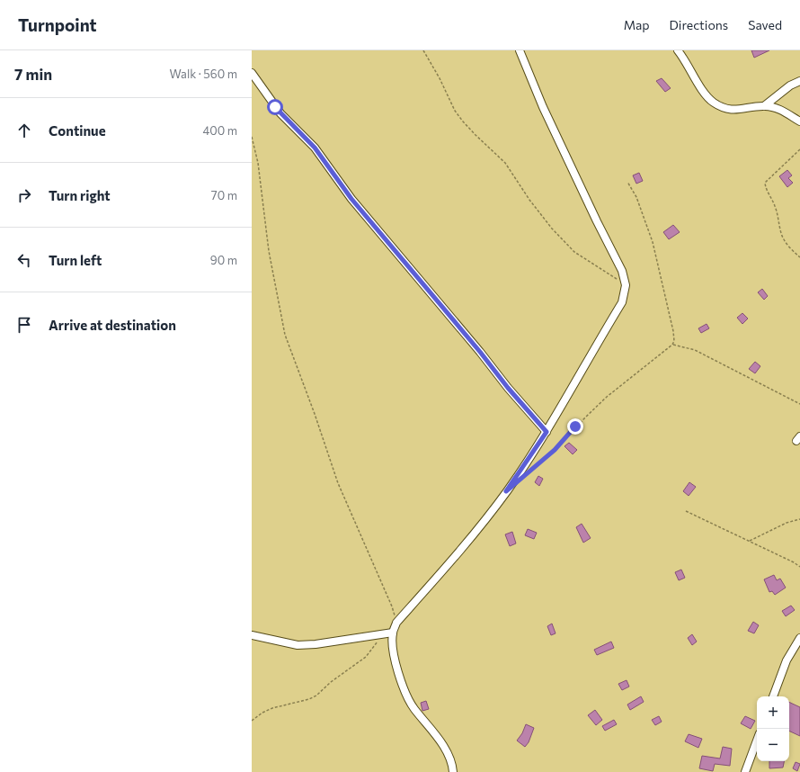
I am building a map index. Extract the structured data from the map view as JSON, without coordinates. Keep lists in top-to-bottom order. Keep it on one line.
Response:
{"page":{"header":"Turnpoint","nav":["Map","Directions","Saved"],"heading":["7 min","Walk · 560 m"],"list":[["Continue","400 m"],["Turn right","70 m"],["Turn left","90 m"],"Arrive at destination"],"map_buttons":["+","−"]}}
